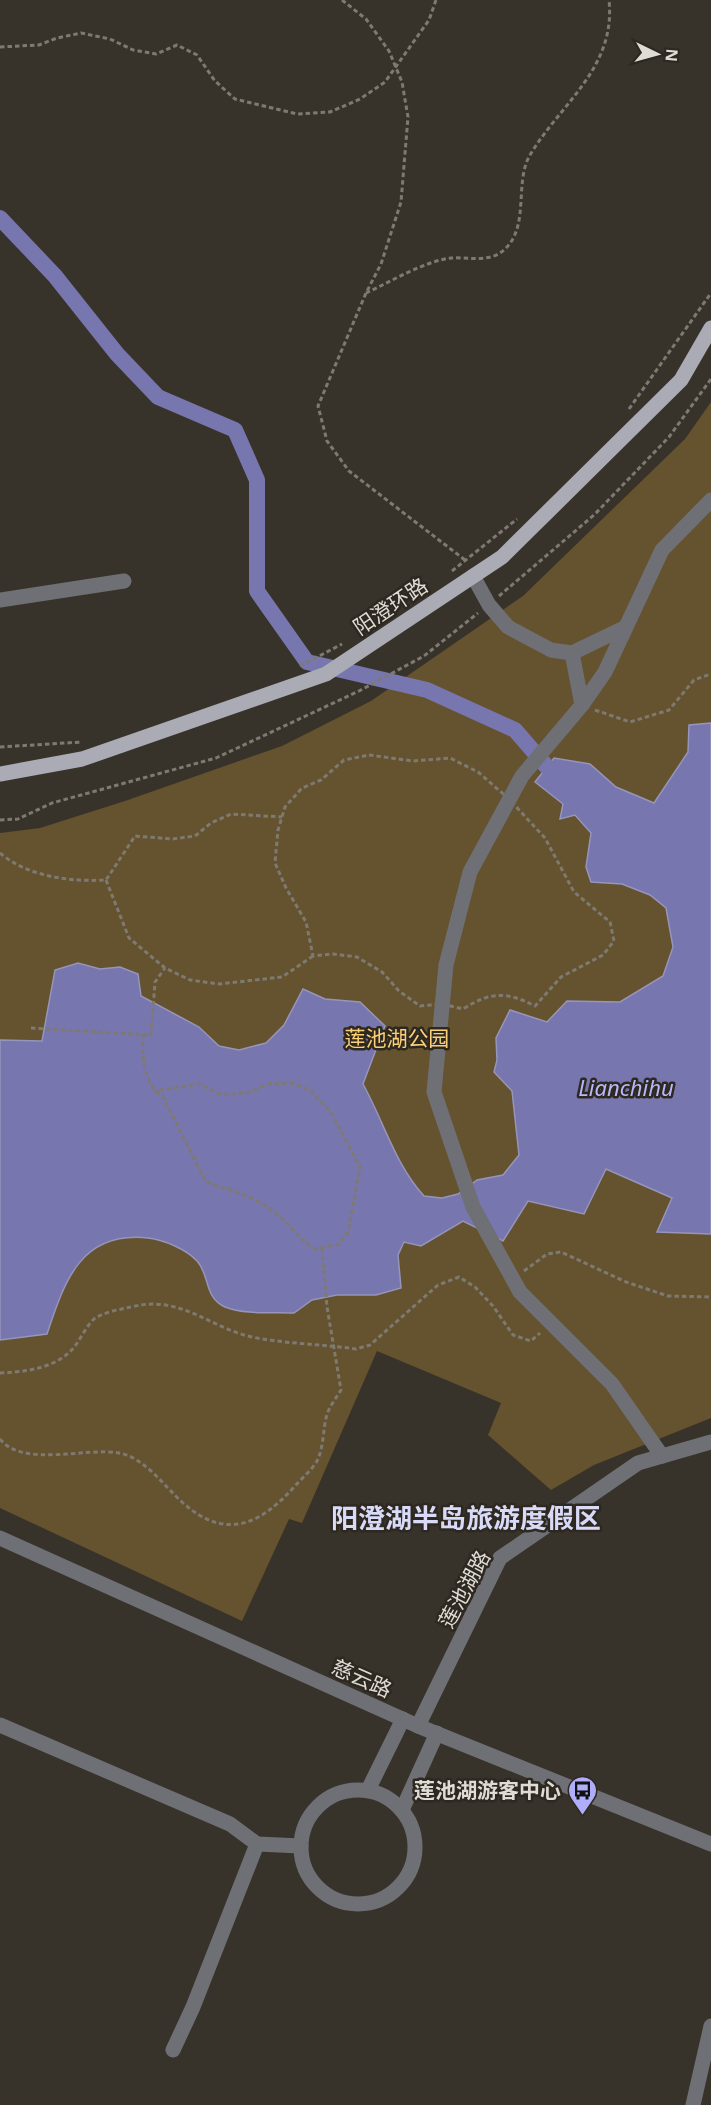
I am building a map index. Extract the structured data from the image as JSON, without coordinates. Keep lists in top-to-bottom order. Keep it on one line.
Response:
{"streets":{"main road":["阳澄环路"],"street":["莲池湖路","慈云路"]},"crossings":[["莲池湖路","慈云路"]],"districts":["阳澄湖半岛旅游度假区"],"water":["Lianchihu"],"parks":["莲池湖公园"],"places":{"bus stop":["莲池湖游客中心"]},"north":"right"}
